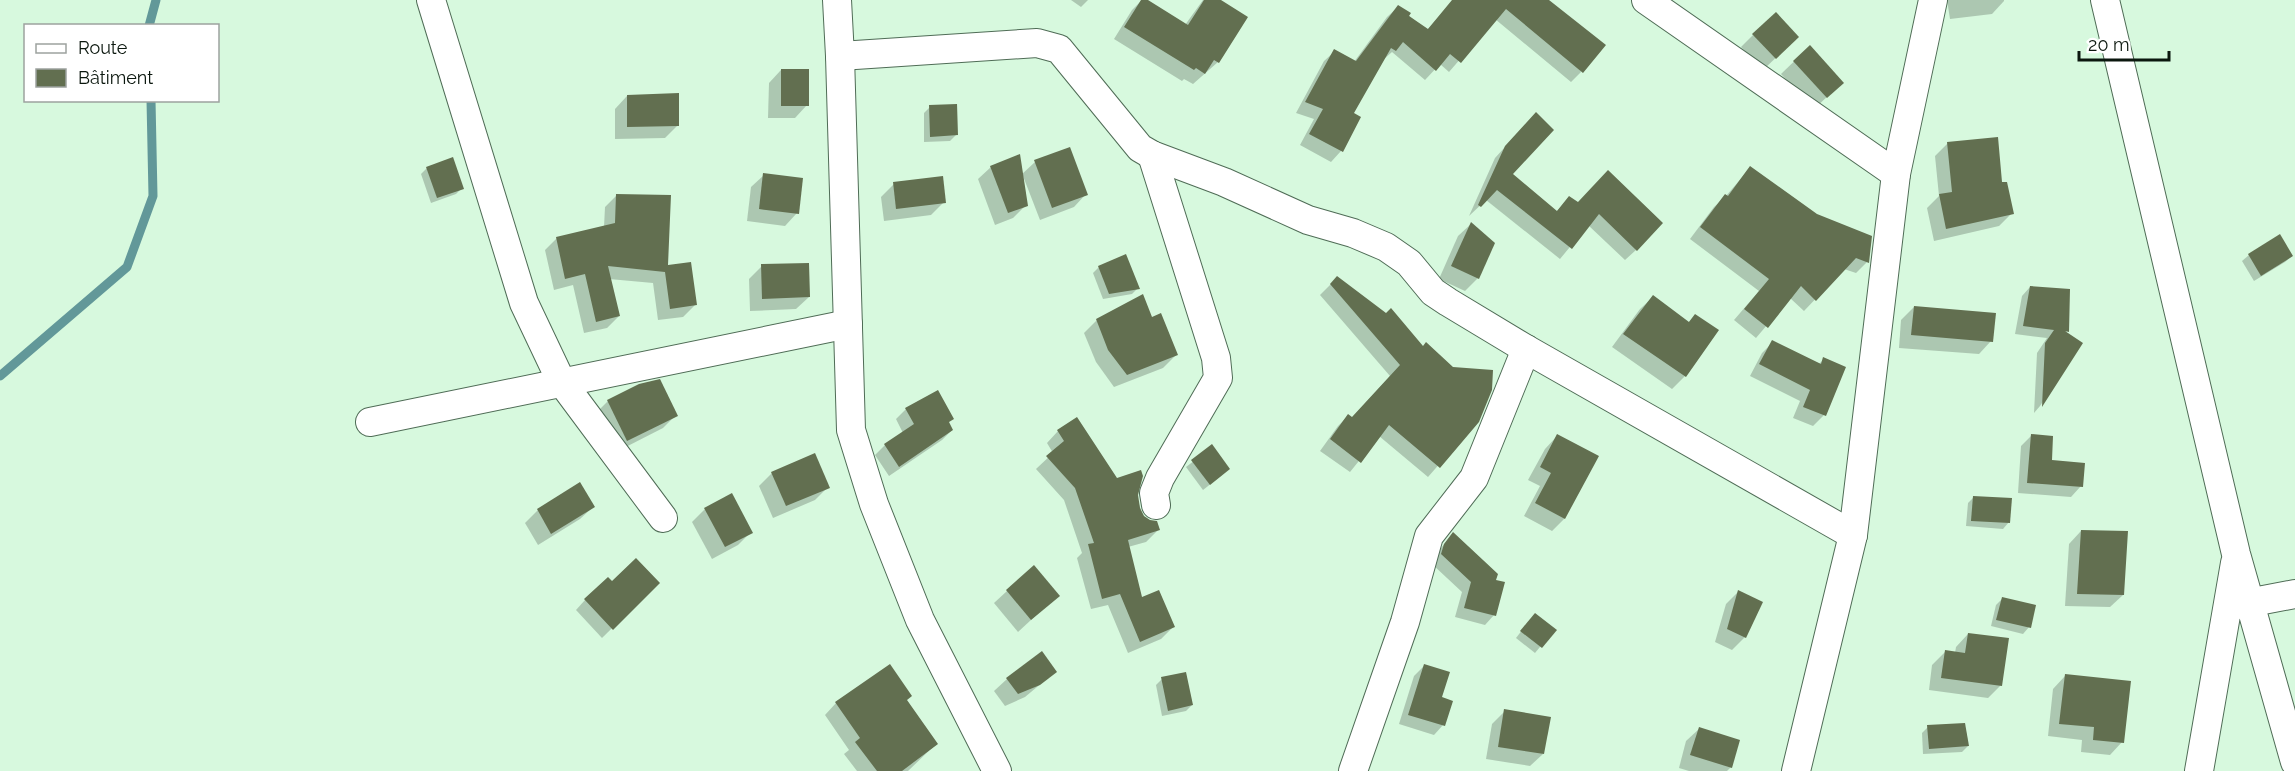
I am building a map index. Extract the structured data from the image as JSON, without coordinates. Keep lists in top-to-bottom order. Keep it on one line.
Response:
{"legend":["Route","Bâtiment"],"scale_bar":"20 m"}
